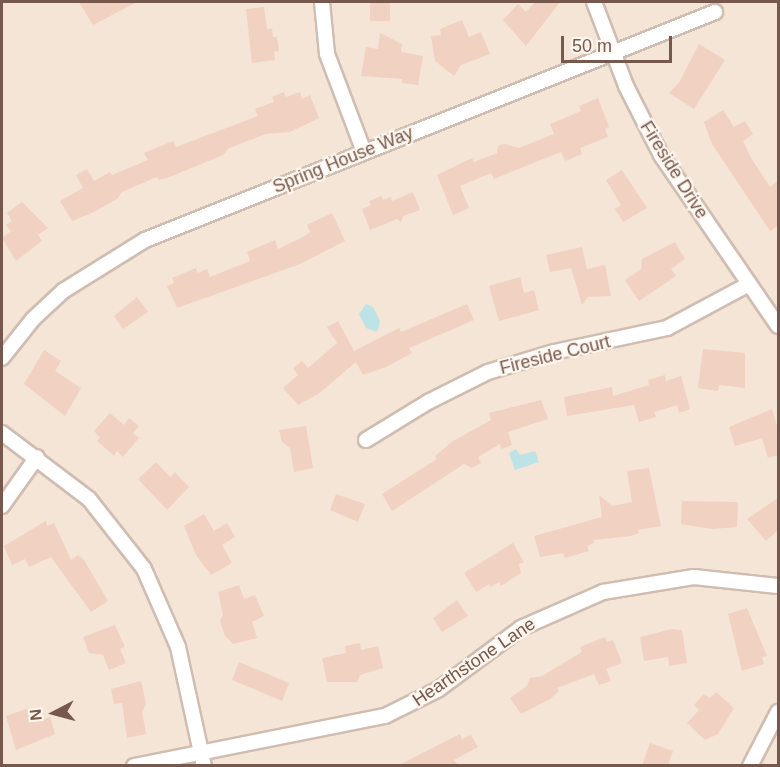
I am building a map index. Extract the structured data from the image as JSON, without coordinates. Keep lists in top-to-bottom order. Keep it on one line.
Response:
{"streets":{"street":["Spring House Way","Fireside Drive","Fireside Court","Hearthstone Lane"]},"crossings":[["Spring House Way","Fireside Drive"],["Fireside Drive","Fireside Court"]],"scale_bar":"50 m","north":"left"}
